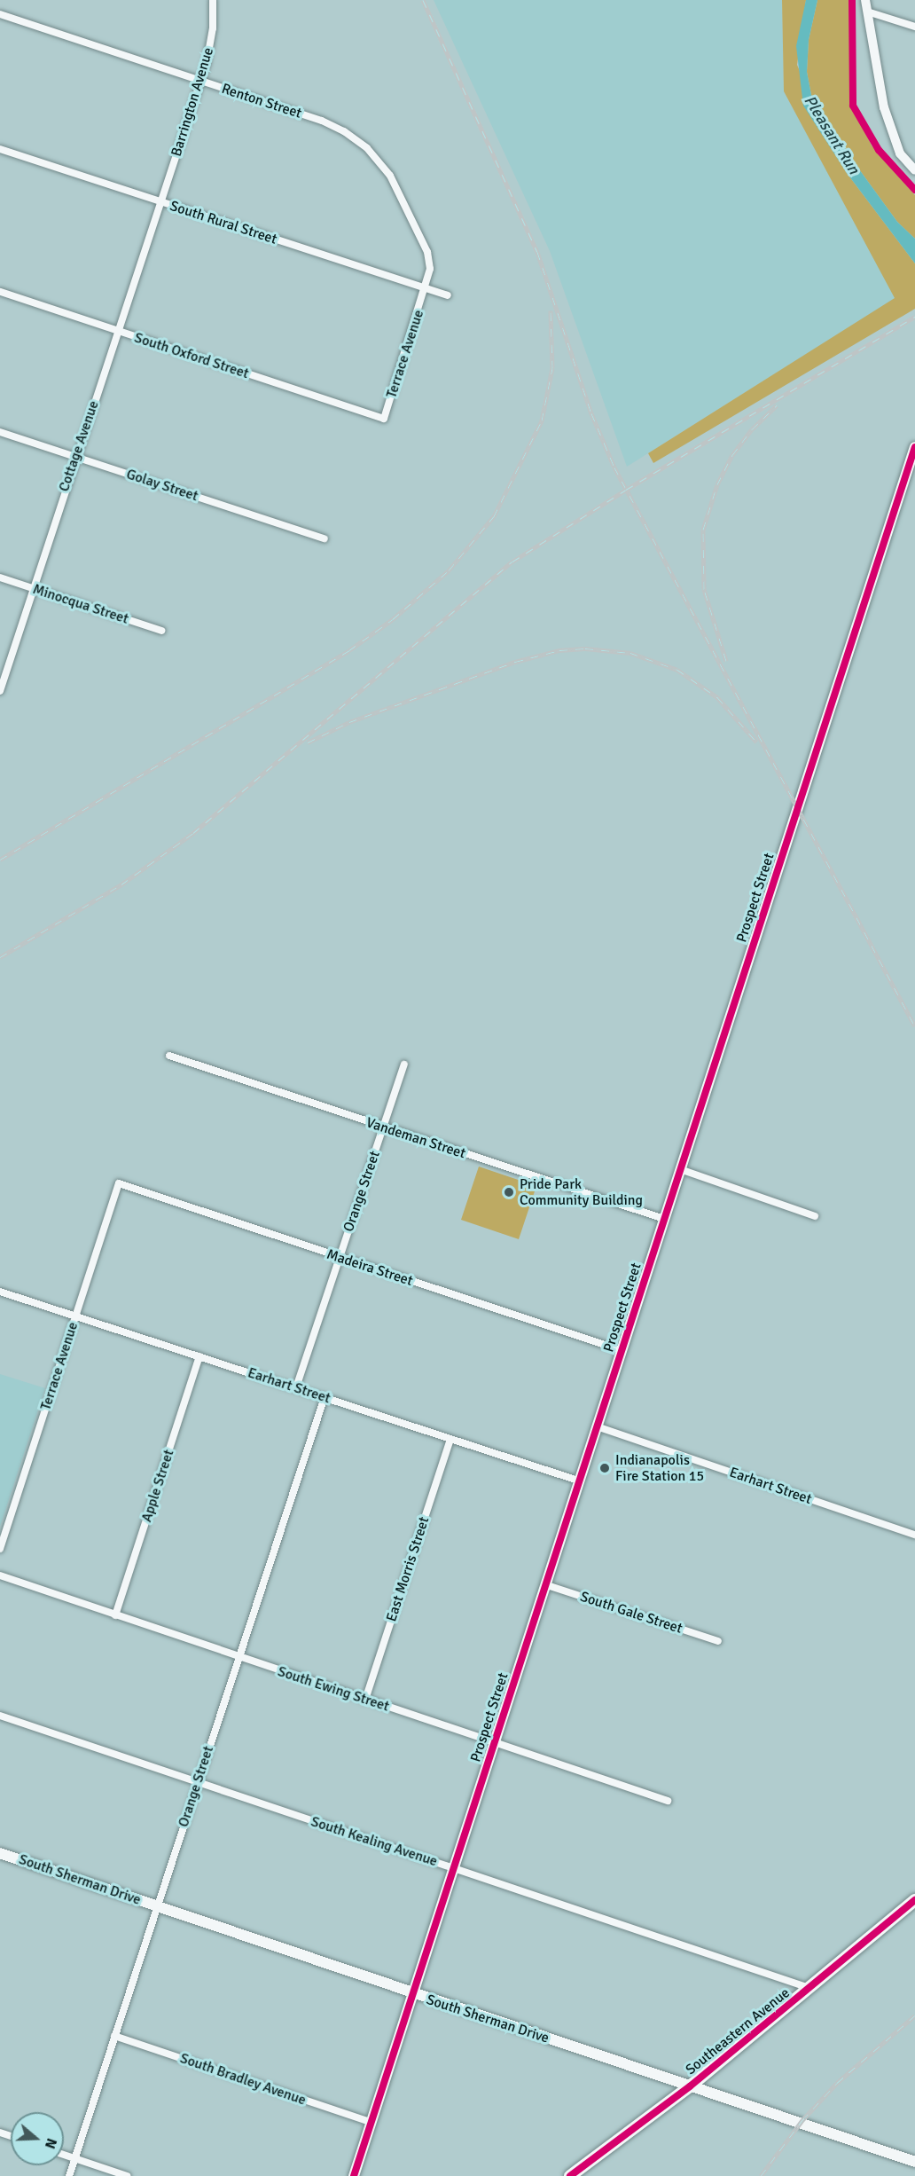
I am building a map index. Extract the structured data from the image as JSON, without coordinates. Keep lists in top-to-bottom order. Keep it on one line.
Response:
{"streets":{"main road":["Prospect Street","South Sherman Drive","Southeastern Avenue"],"street":["Renton Street","Barrington Avenue","South Rural Street","Terrace Avenue","South Oxford Street","Cottage Avenue","Golay Street","Minocqua Street","Vandeman Street","Orange Street","Madeira Street","Earhart Street","Apple Street","East Morris Street","South Gale Street","South Ewing Street","South Kealing Avenue","South Bradley Avenue"]},"crossings":[["Renton Street","Barrington Avenue"],["Renton Street","South Rural Street"],["Renton Street","Terrace Avenue"],["Barrington Avenue","South Rural Street"],["Barrington Avenue","Cottage Avenue"],["South Rural Street","Terrace Avenue"],["South Rural Street","Cottage Avenue"],["Terrace Avenue","South Oxford Street"],["Terrace Avenue","Madeira Street"],["Terrace Avenue","Earhart Street"],["South Oxford Street","Cottage Avenue"],["Cottage Avenue","Golay Street"],["Cottage Avenue","Minocqua Street"],["Prospect Street","Vandeman Street"],["Prospect Street","Madeira Street"],["Prospect Street","Earhart Street"],["Prospect Street","South Gale Street"],["Prospect Street","South Ewing Street"],["Prospect Street","South Kealing Avenue"],["Prospect Street","South Sherman Drive"],["Prospect Street","South Bradley Avenue"],["Vandeman Street","Orange Street"],["Orange Street","Madeira Street"],["Orange Street","Earhart Street"],["Orange Street","South Ewing Street"],["Orange Street","South Kealing Avenue"],["Orange Street","South Sherman Drive"],["Orange Street","South Bradley Avenue"],["Earhart Street","Apple Street"],["Earhart Street","East Morris Street"],["Apple Street","South Ewing Street"],["East Morris Street","South Ewing Street"],["South Kealing Avenue","Southeastern Avenue"],["South Sherman Drive","Southeastern Avenue"]],"water":["Pleasant Run"],"places":["Pride Park Community Building","Indianapolis Fire Station 15"],"north":"right"}
